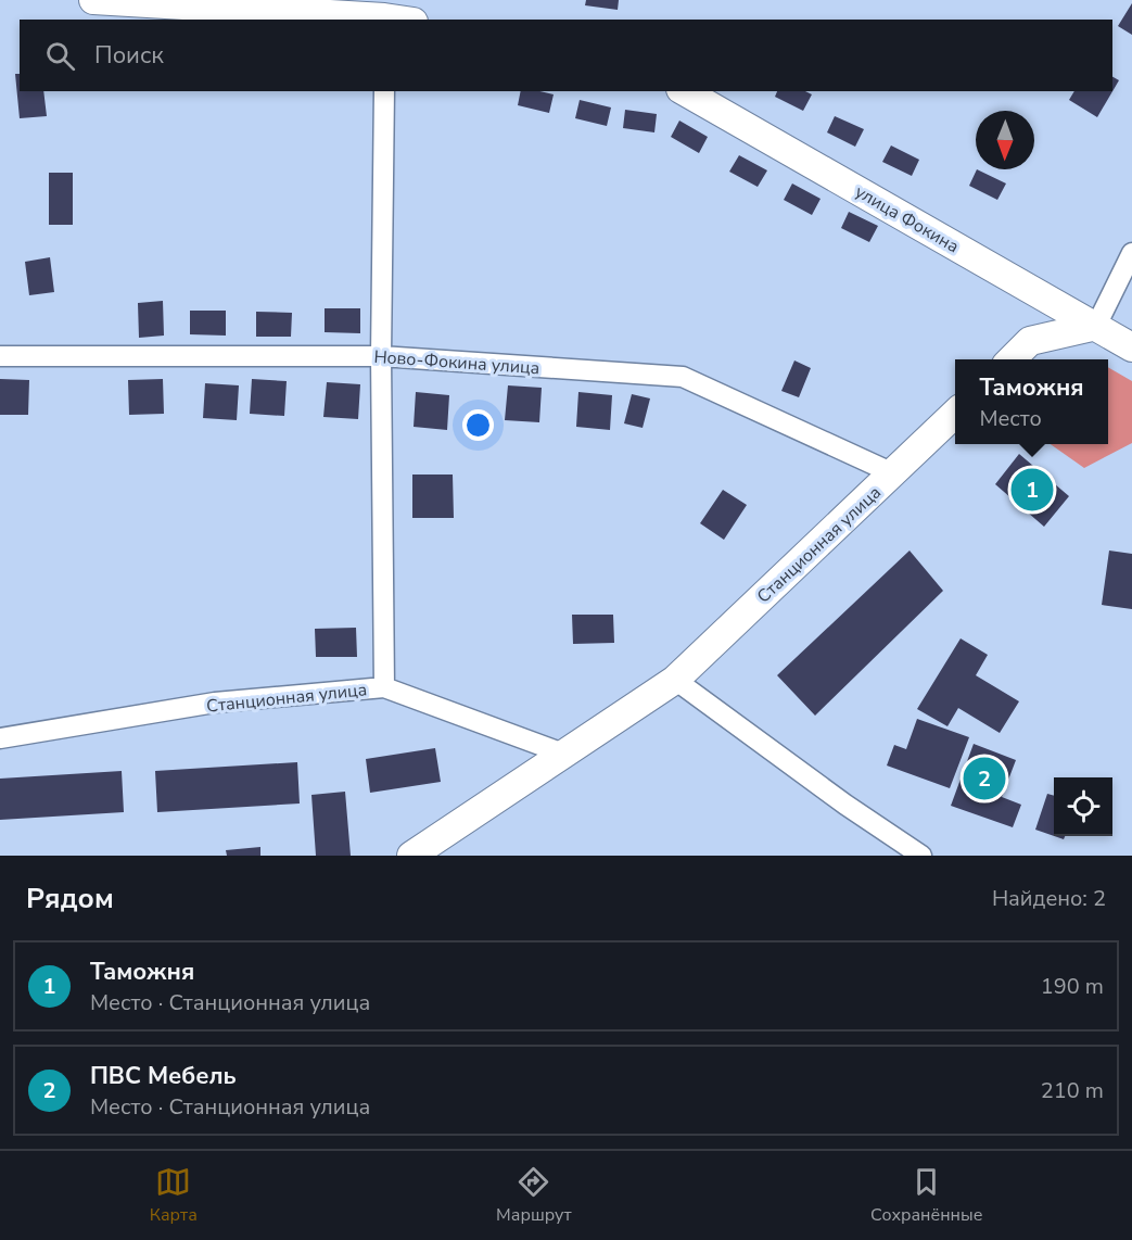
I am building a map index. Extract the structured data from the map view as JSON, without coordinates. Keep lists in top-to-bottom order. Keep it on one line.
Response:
{"streets":{"main road":["улица Фокина","Станционная улица"],"street":["Ново-Фокина улица"]},"crossings":[["Ново-Фокина улица","Станционная улица"]],"north":"bottom","page":{"search":"Поиск","popup":["Таможня","Место"],"pins":["1","2"],"heading":["Рядом","Найдено: 2"],"list":[{"mark":"1","name":"Таможня","note":"Место · Станционная улица","value":"190 m"},{"mark":"2","name":"ПВС Мебель","note":"Место · Станционная улица","value":"210 m"}],"nav":["Карта","Маршрут","Сохранённые"]}}
